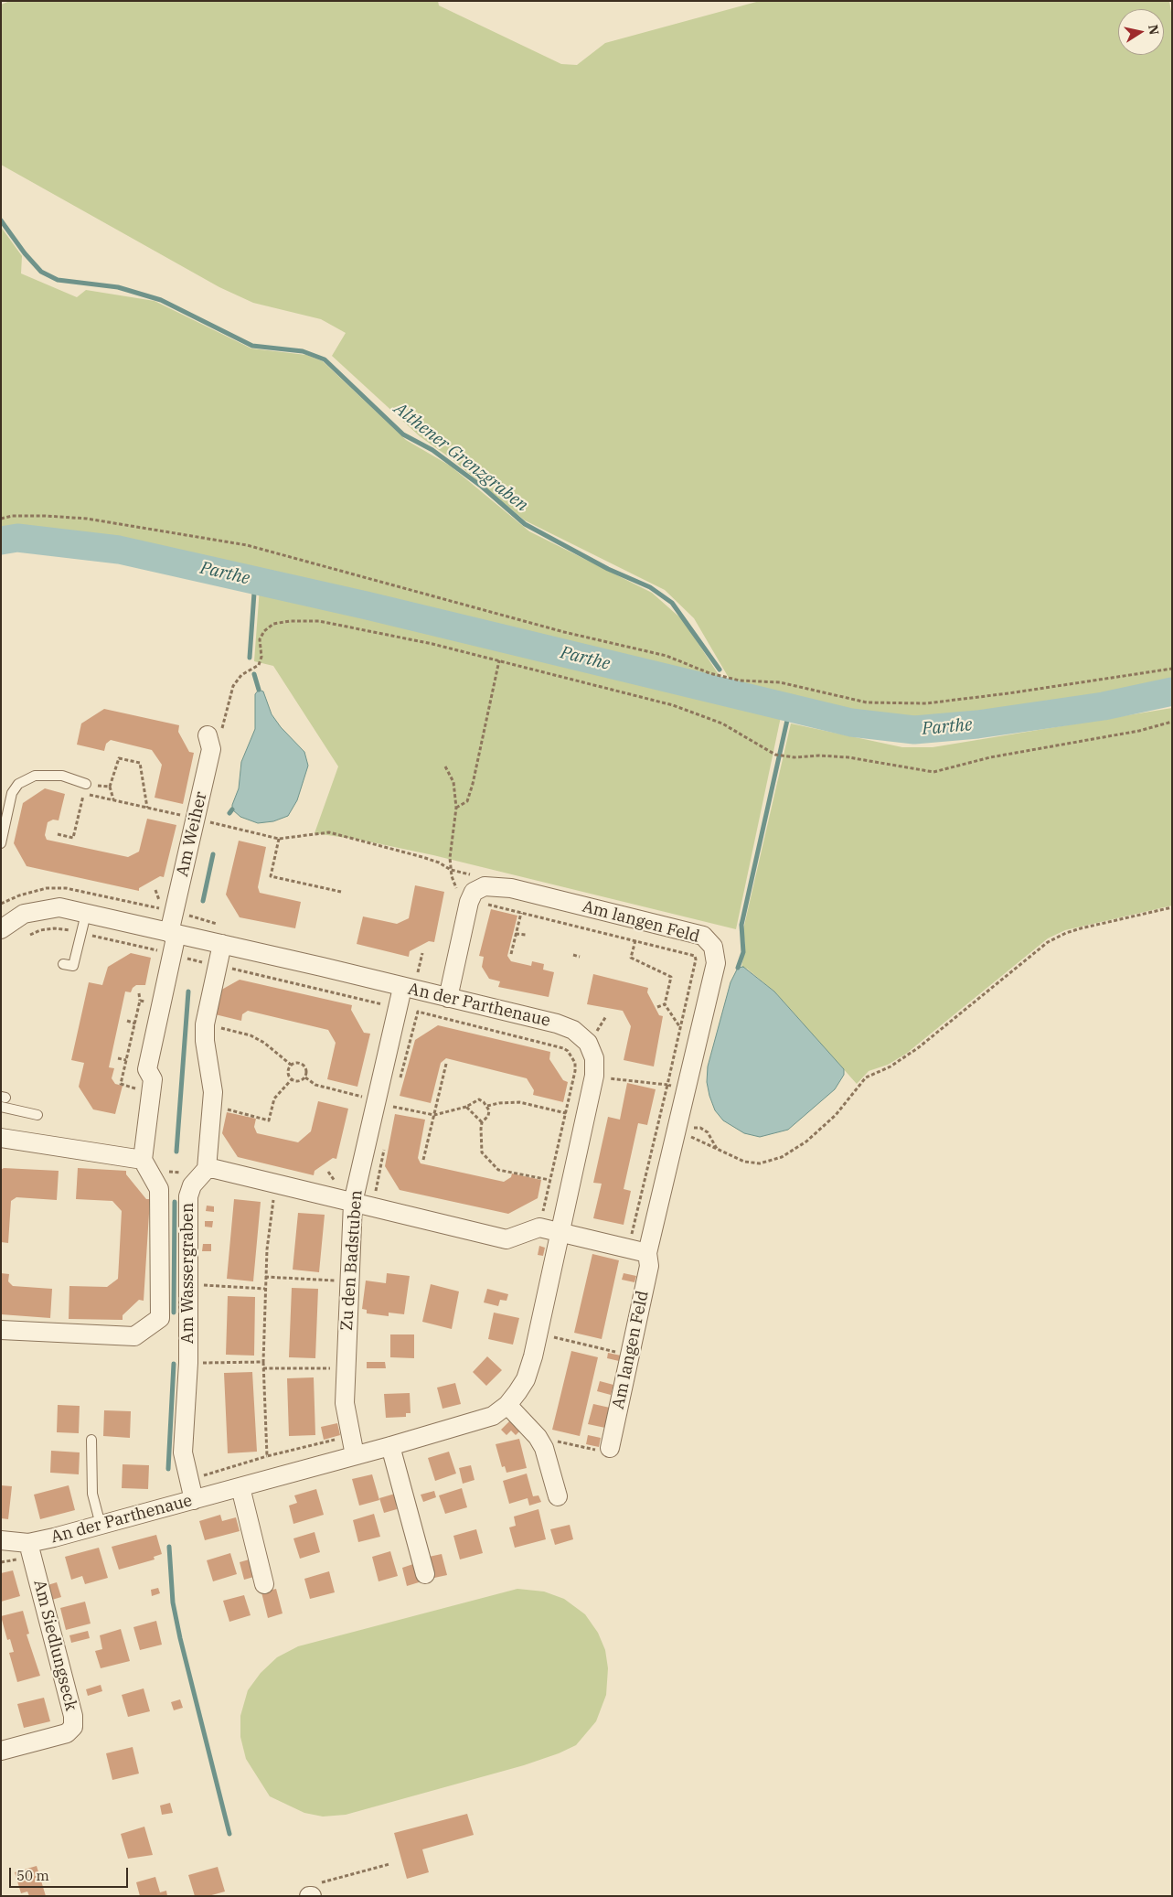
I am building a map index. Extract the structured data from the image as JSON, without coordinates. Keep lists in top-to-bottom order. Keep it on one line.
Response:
{"streets":{"street":["Am Weiher","Am langen Feld","An der Parthenaue","Zu den Badstuben","Am Wassergraben","Am Siedlungseck"]},"crossings":[["Am Weiher","An der Parthenaue"],["Am langen Feld","An der Parthenaue"],["An der Parthenaue","Zu den Badstuben"],["An der Parthenaue","Am Wassergraben"],["An der Parthenaue","Am Siedlungseck"]],"water":["Althener Grenzgraben","Parthe"],"scale_bar":"50 m","north":"right"}
